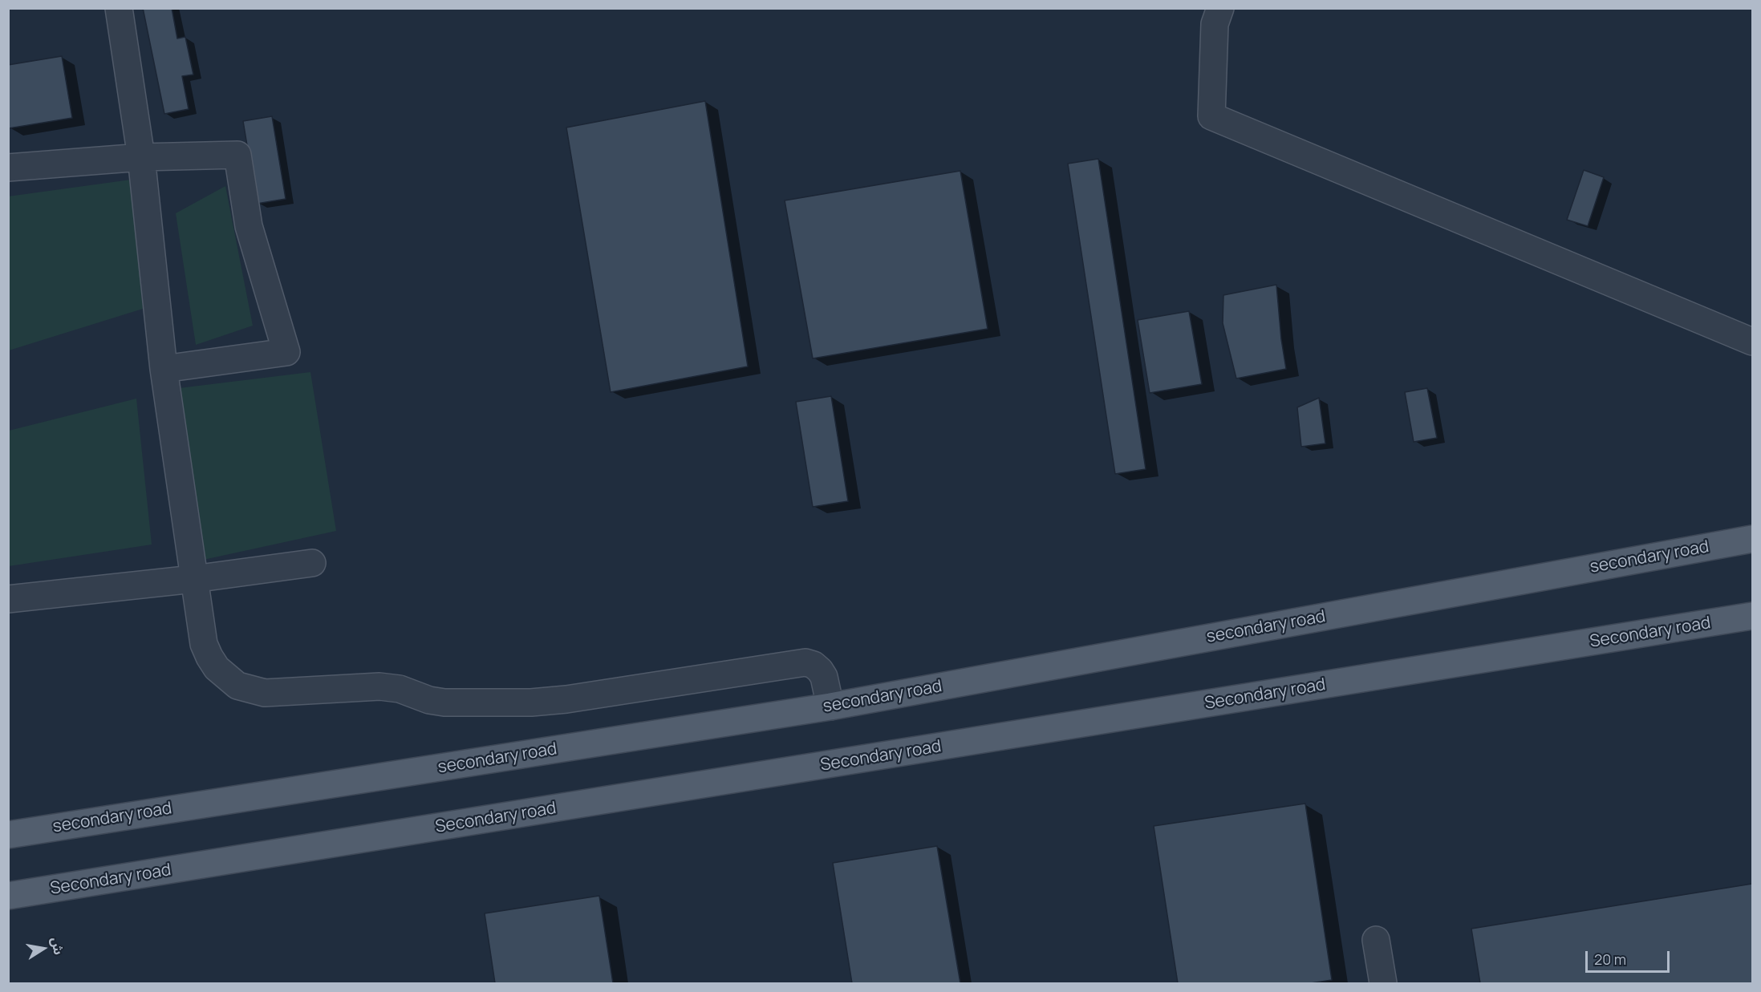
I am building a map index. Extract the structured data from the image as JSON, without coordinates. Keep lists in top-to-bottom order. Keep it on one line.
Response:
{"streets":{"main road":["secondary road","Secondary road"]},"scale_bar":"20 m","north":"right"}
